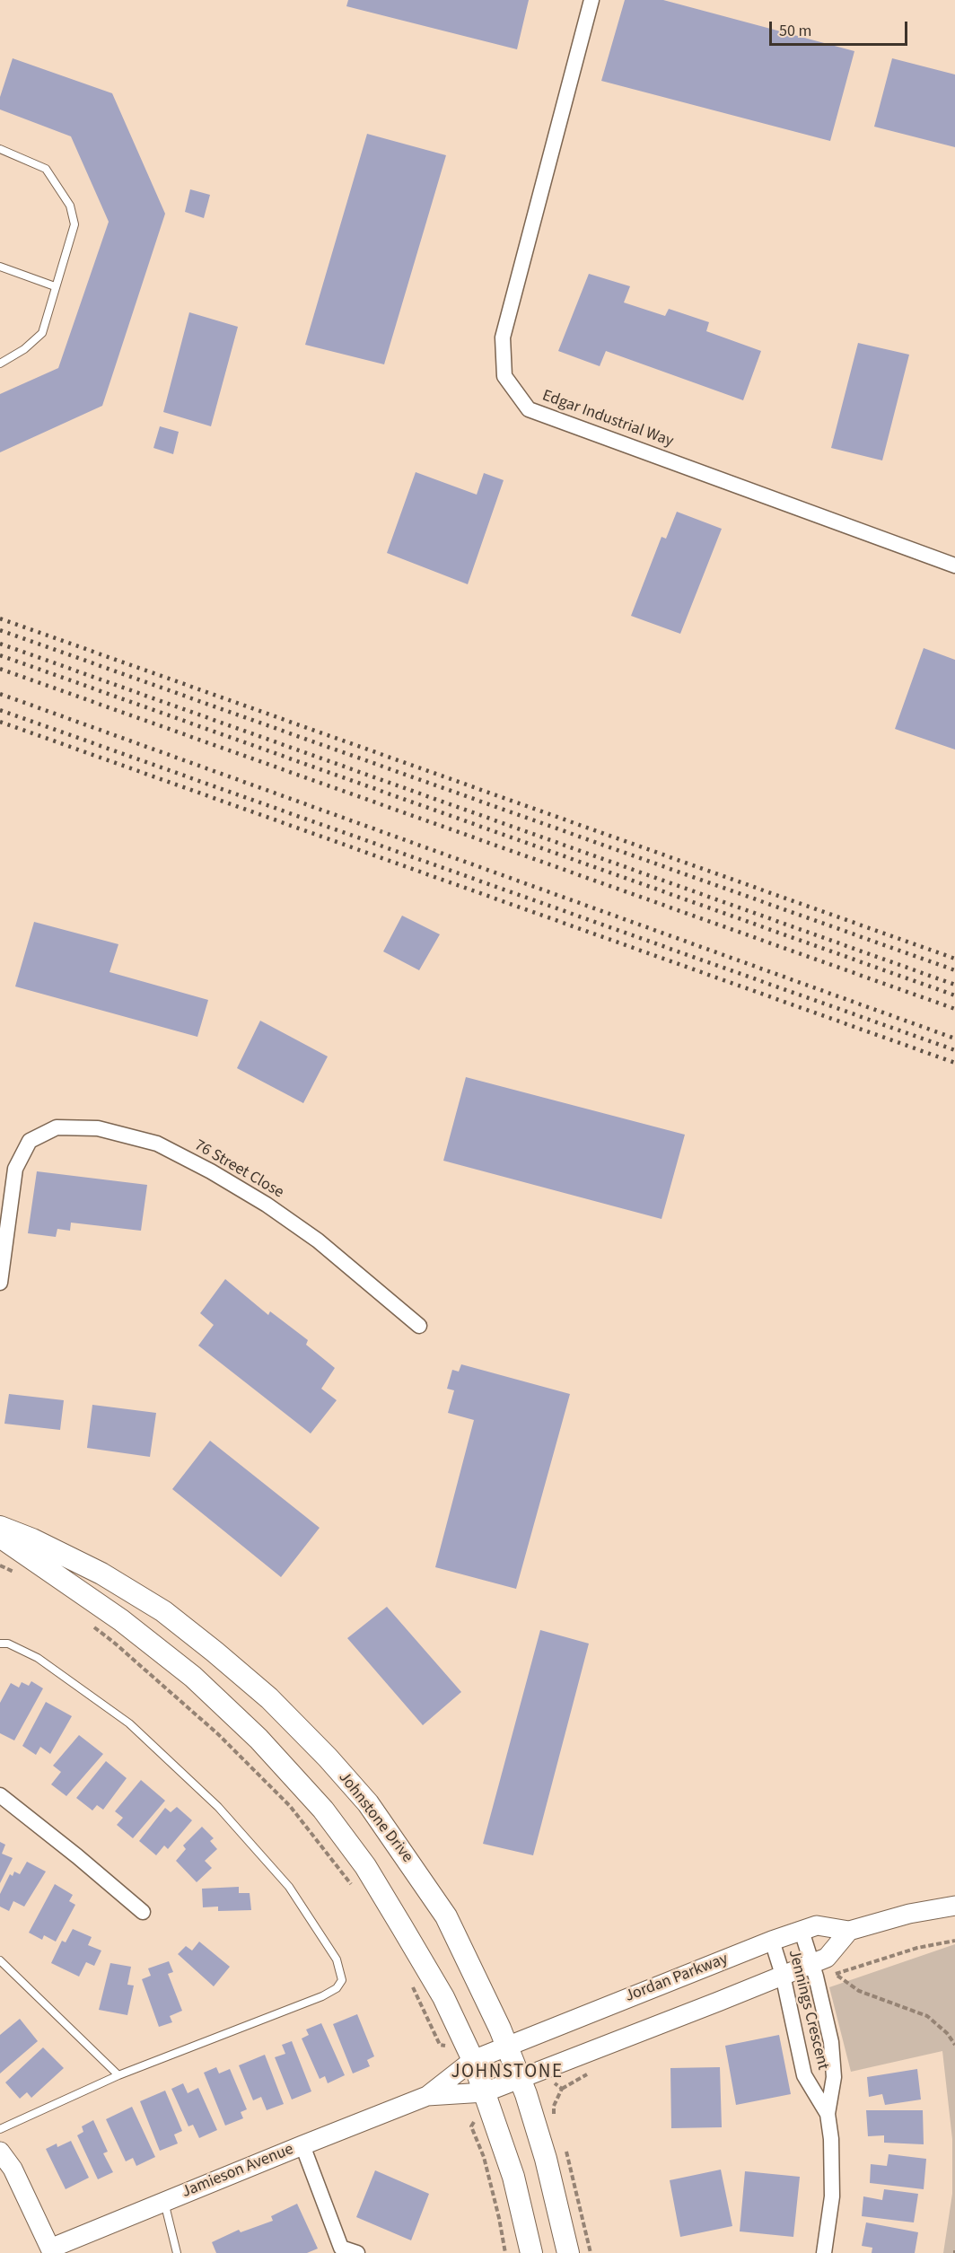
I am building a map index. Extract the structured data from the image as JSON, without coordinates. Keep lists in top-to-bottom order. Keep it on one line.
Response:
{"streets":{"main road":["Johnstone Drive"],"street":["Edgar Industrial Way","76 Street Close","Jordan Parkway","Jennings Crescent","Jamieson Avenue"]},"crossings":[["Johnstone Drive","Jordan Parkway"],["Johnstone Drive","Jamieson Avenue"],["Jordan Parkway","Jennings Crescent"],["Jordan Parkway","Jamieson Avenue"]],"districts":["JOHNSTONE"],"scale_bar":"50 m"}
